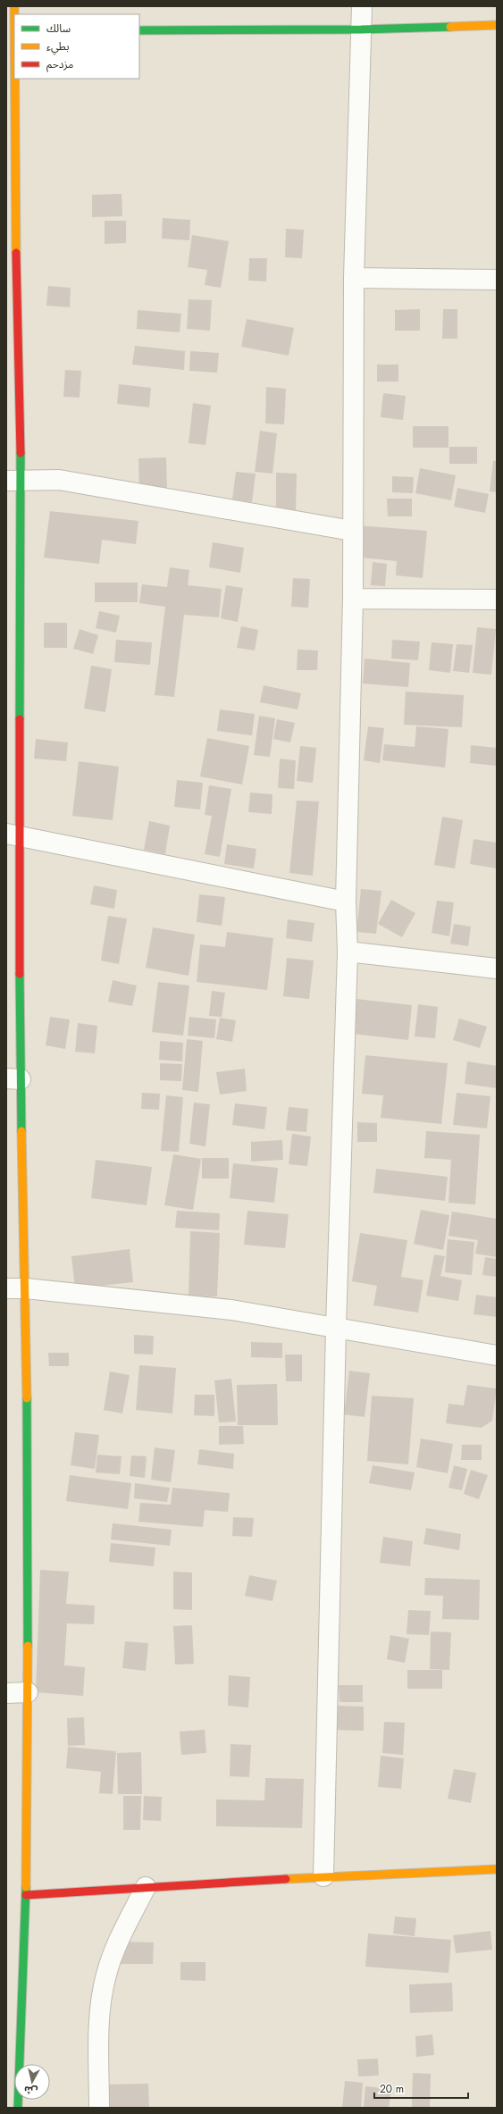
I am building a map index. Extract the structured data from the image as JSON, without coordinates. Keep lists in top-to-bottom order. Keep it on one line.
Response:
{"legend":["سالك","بطيء","مزدحم"],"scale_bar":"20 m","north":"bottom"}
